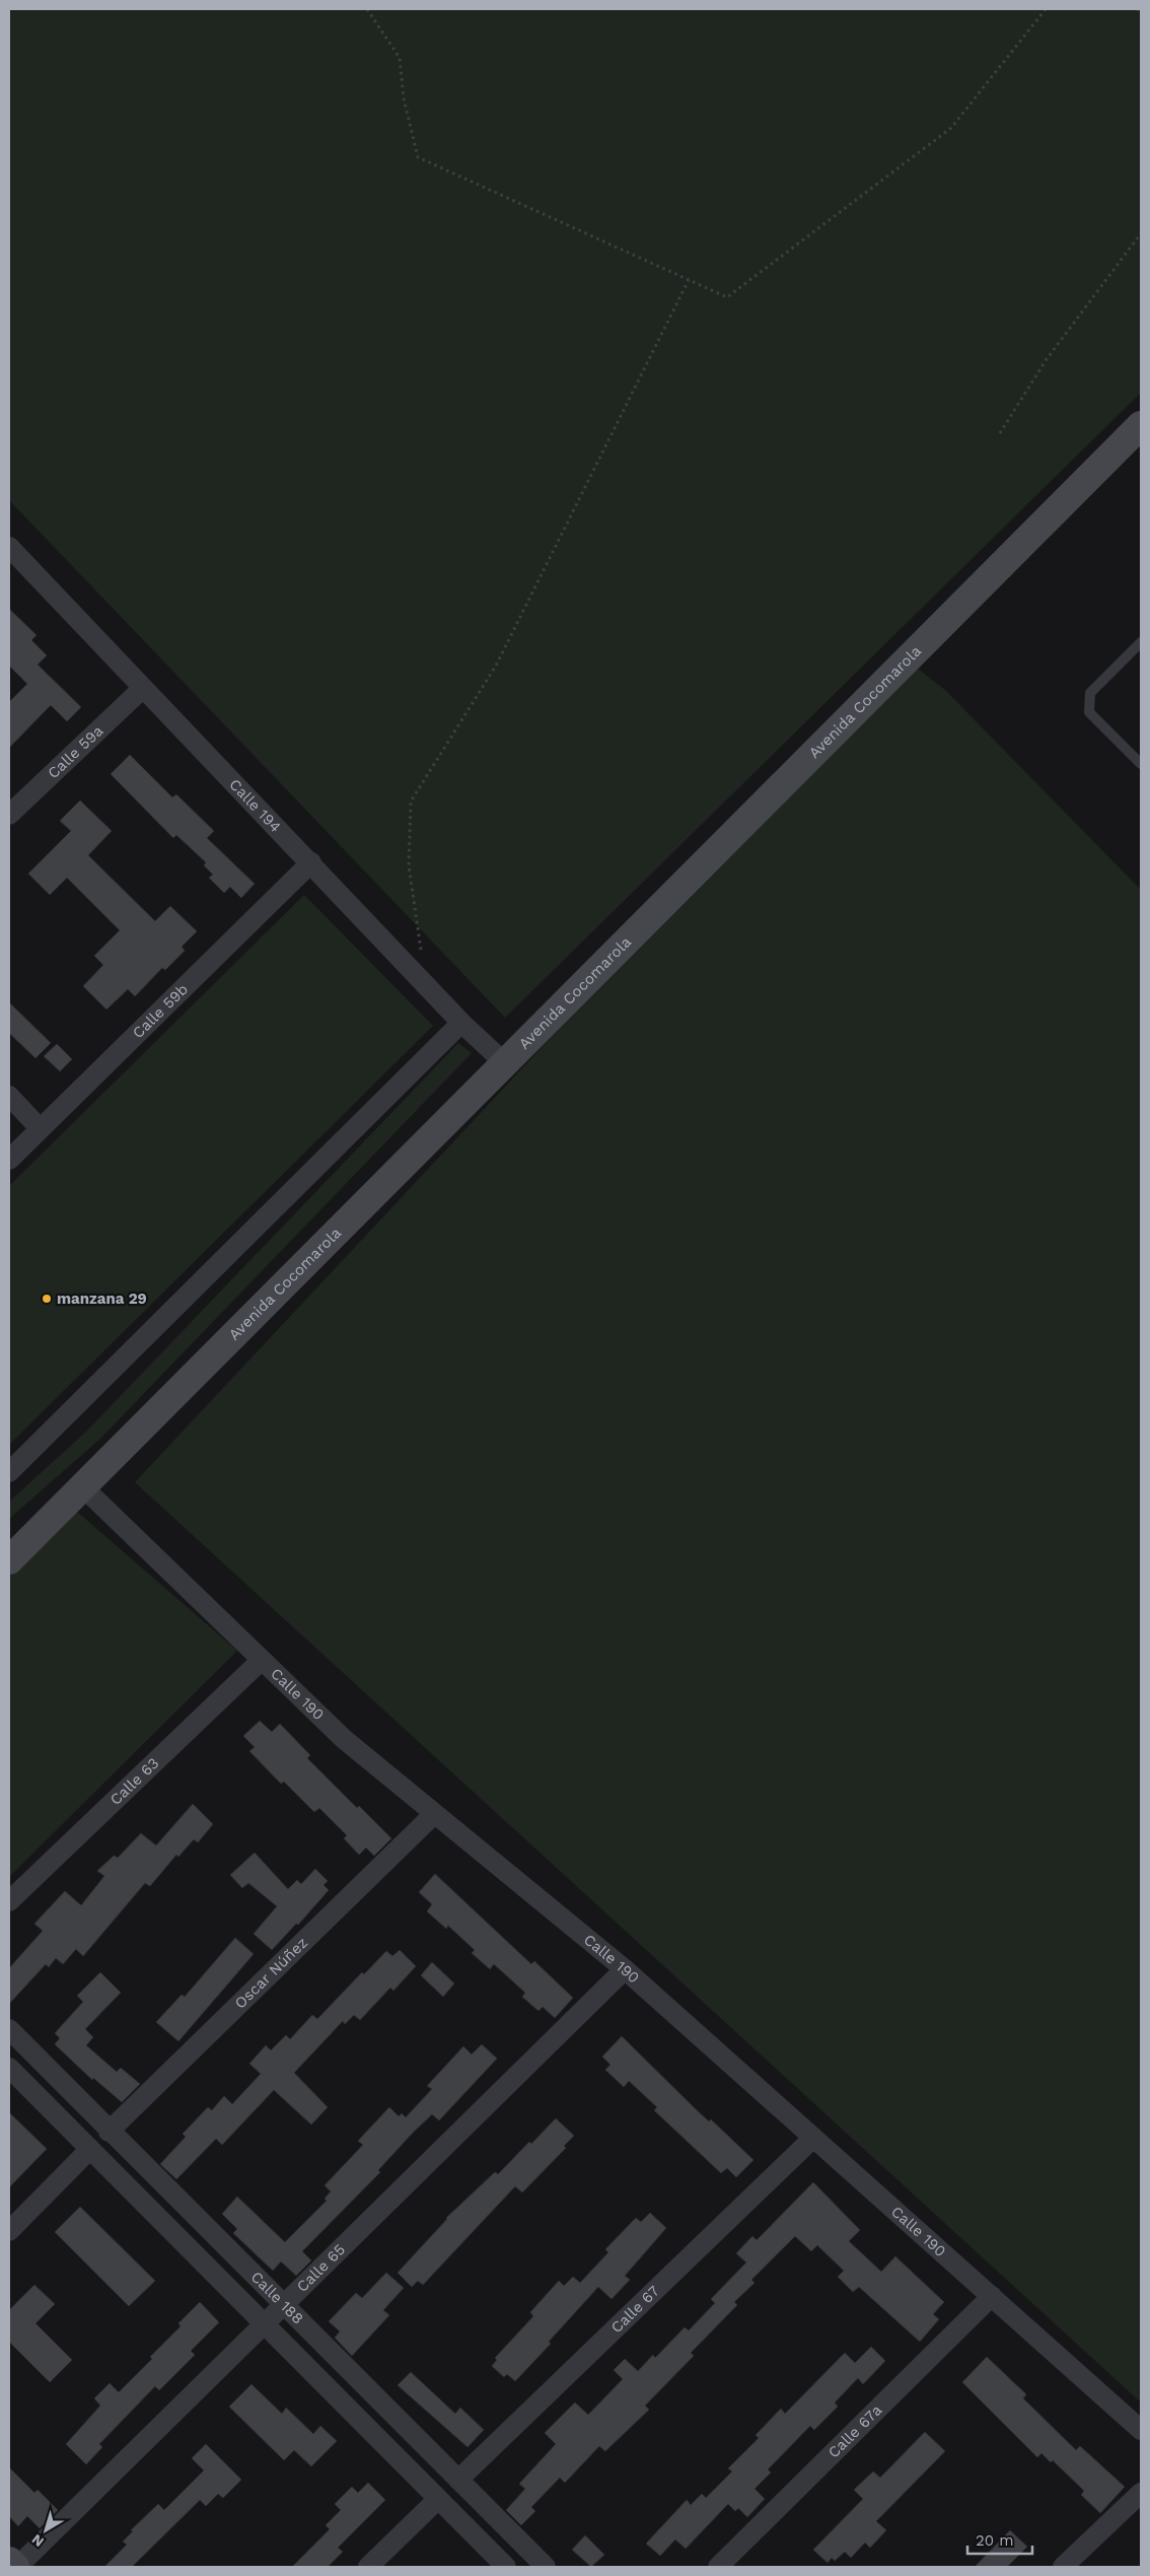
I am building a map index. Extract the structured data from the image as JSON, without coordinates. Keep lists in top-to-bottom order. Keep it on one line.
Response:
{"streets":{"street":["Avenida Cocomarola","Calle 59a","Calle 194","Calle 59b","Calle 190","Calle 63","Oscar Núñez","Calle 65","Calle 188","Calle 67","Calle 67a"]},"crossings":[["Avenida Cocomarola","Calle 194"],["Avenida Cocomarola","Calle 190"],["Calle 59a","Calle 194"],["Calle 194","Calle 59b"],["Calle 190","Calle 63"],["Calle 190","Oscar Núñez"],["Calle 190","Calle 65"],["Calle 190","Calle 67"],["Calle 190","Calle 67a"],["Oscar Núñez","Calle 188"],["Calle 65","Calle 188"],["Calle 188","Calle 67"]],"places":["manzana 29"],"scale_bar":"20 m","north":"bottom left"}
